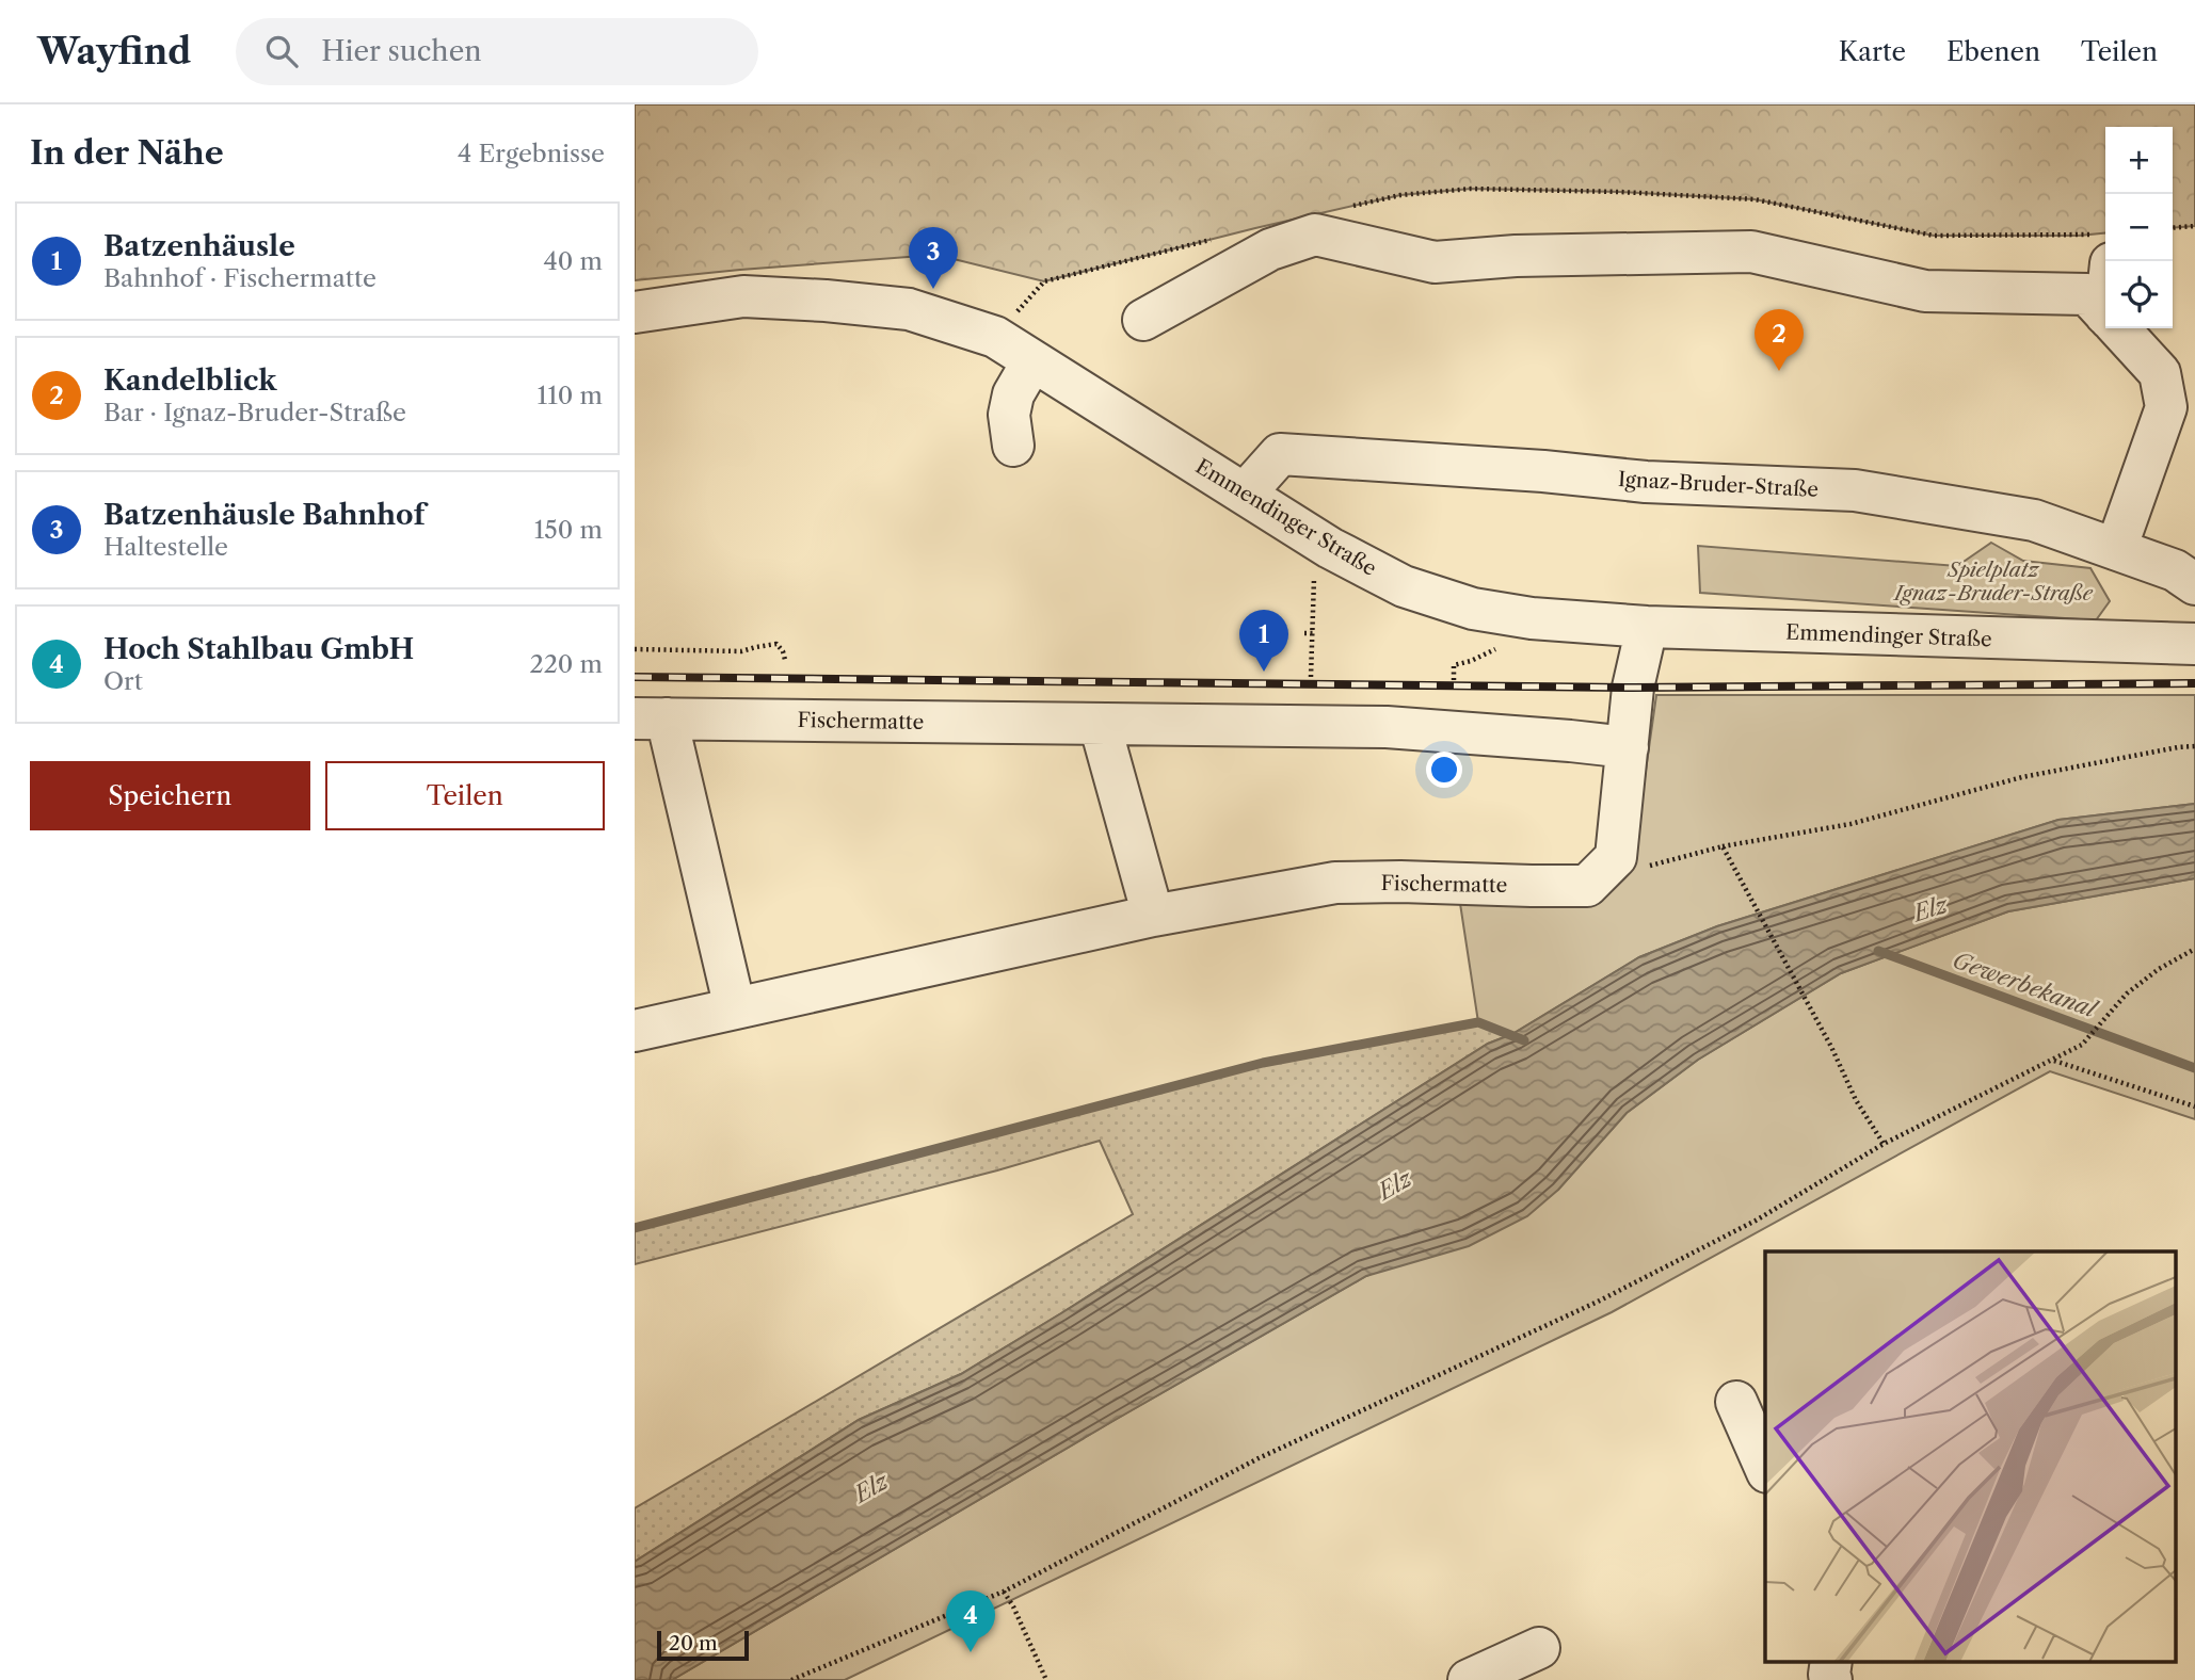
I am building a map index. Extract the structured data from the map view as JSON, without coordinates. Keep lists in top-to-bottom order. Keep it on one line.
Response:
{"streets":{"street":["Ignaz-Bruder-Straße","Emmendinger Straße","Fischermatte"]},"crossings":[["Ignaz-Bruder-Straße","Emmendinger Straße"]],"water":["Elz","Gewerbekanal"],"parks":["Spielplatz Ignaz-Bruder-Straße"],"scale_bar":"20 m","page":{"header":"Wayfind","search":"Hier suchen","nav":["Karte","Ebenen","Teilen"],"heading":["In der Nähe","4 Ergebnisse"],"map_buttons":["+","−"],"list":[{"mark":"1","name":"Batzenhäusle","note":"Bahnhof · Fischermatte","value":"40 m"},{"mark":"2","name":"Kandelblick","note":"Bar · Ignaz-Bruder-Straße","value":"110 m"},{"mark":"3","name":"Batzenhäusle Bahnhof","note":"Haltestelle","value":"150 m"},{"mark":"4","name":"Hoch Stahlbau GmbH","note":"Ort","value":"220 m"}],"pins":["3","2","1","4"],"buttons":["Speichern","Teilen"],"scale":"20 m"}}
